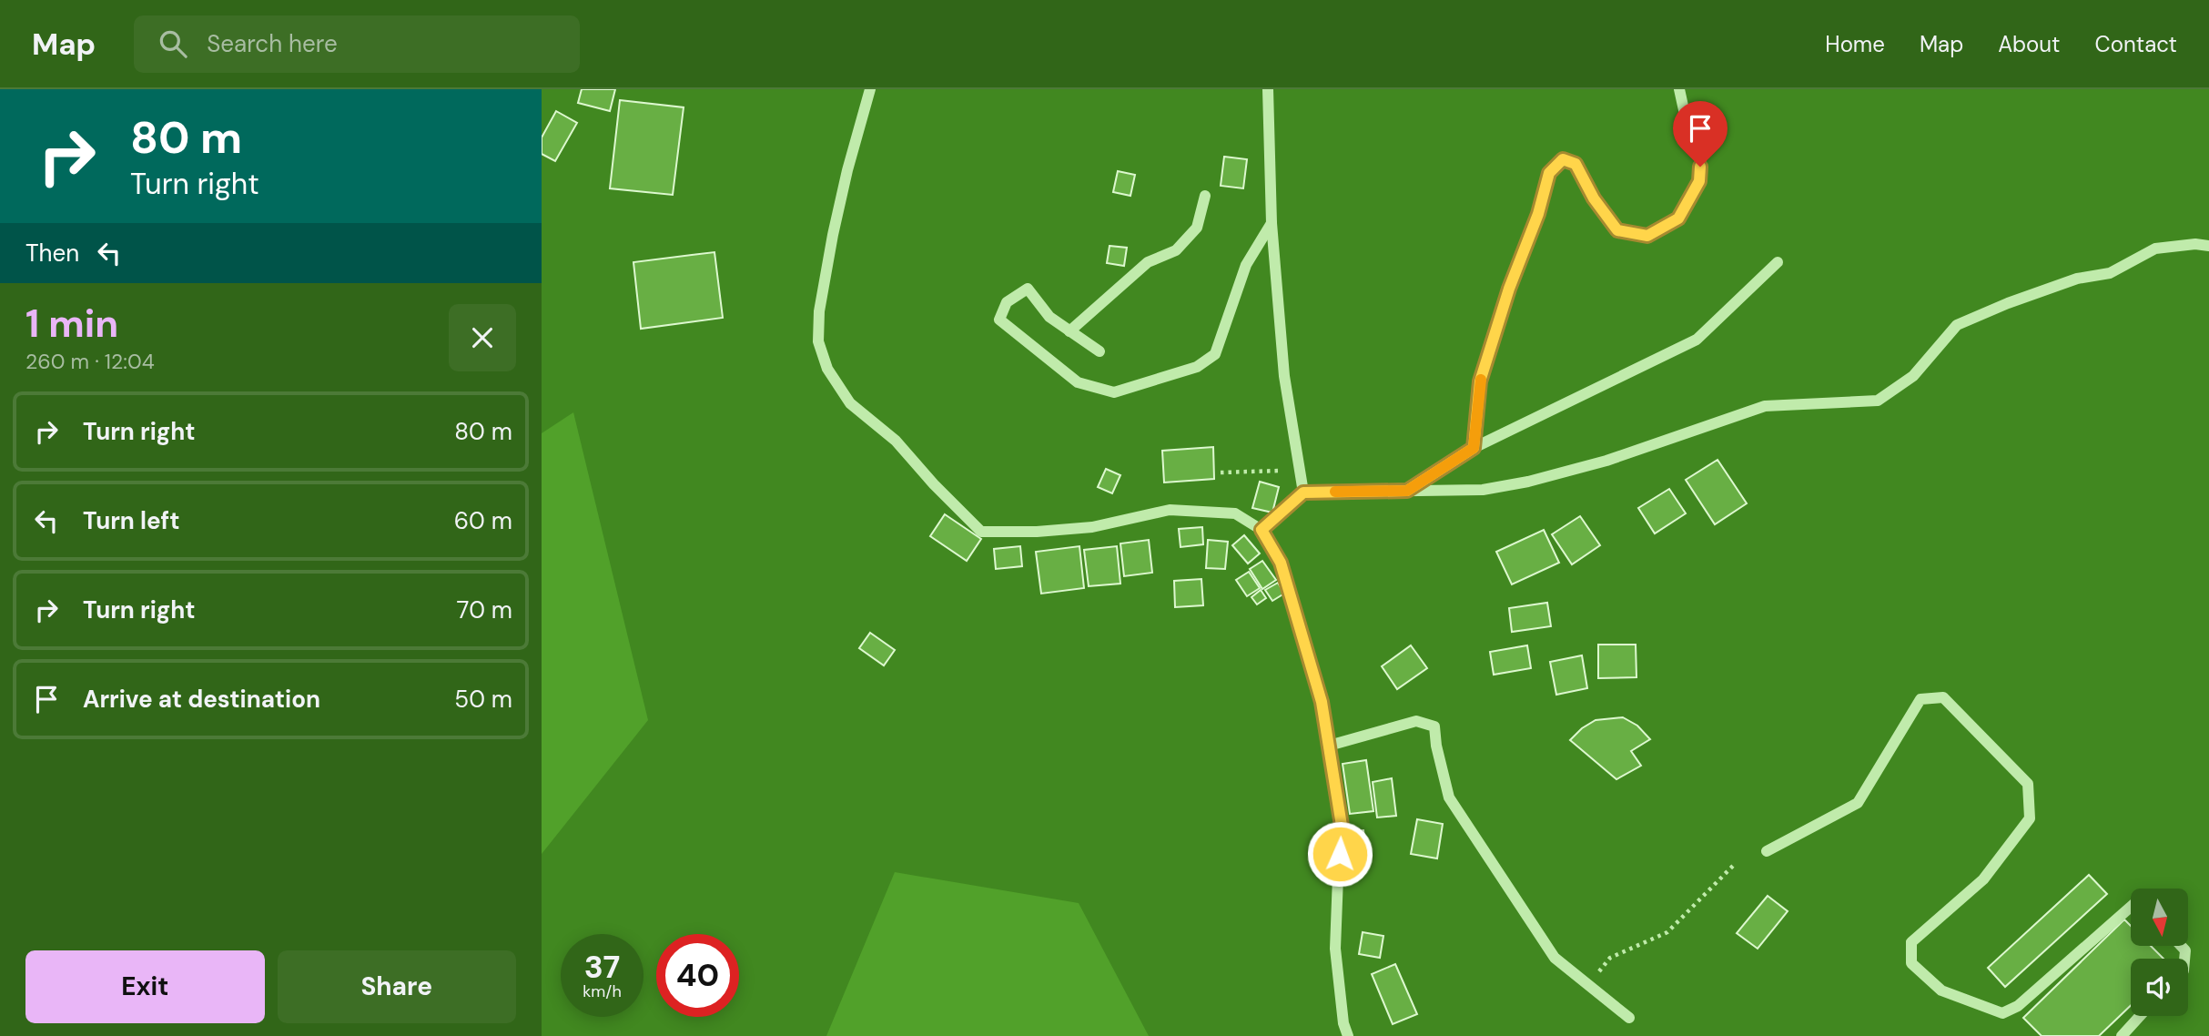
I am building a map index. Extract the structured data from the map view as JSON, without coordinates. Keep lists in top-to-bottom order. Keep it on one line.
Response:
{"north":"bottom","page":{"header":"Map","search":"Search here","nav":["Home","Map","About","Contact"],"turn":["80 m","Turn right"],"then":"Then","heading":["1 min","260 m · 12:04"],"list":[{"name":"Turn right","value":"80 m"},{"name":"Turn left","value":"60 m"},{"name":"Turn right","value":"70 m"},{"name":"Arrive at destination","value":"50 m"}],"speed":"37 km/h","limit":"40","buttons":["Exit","Share"]}}
